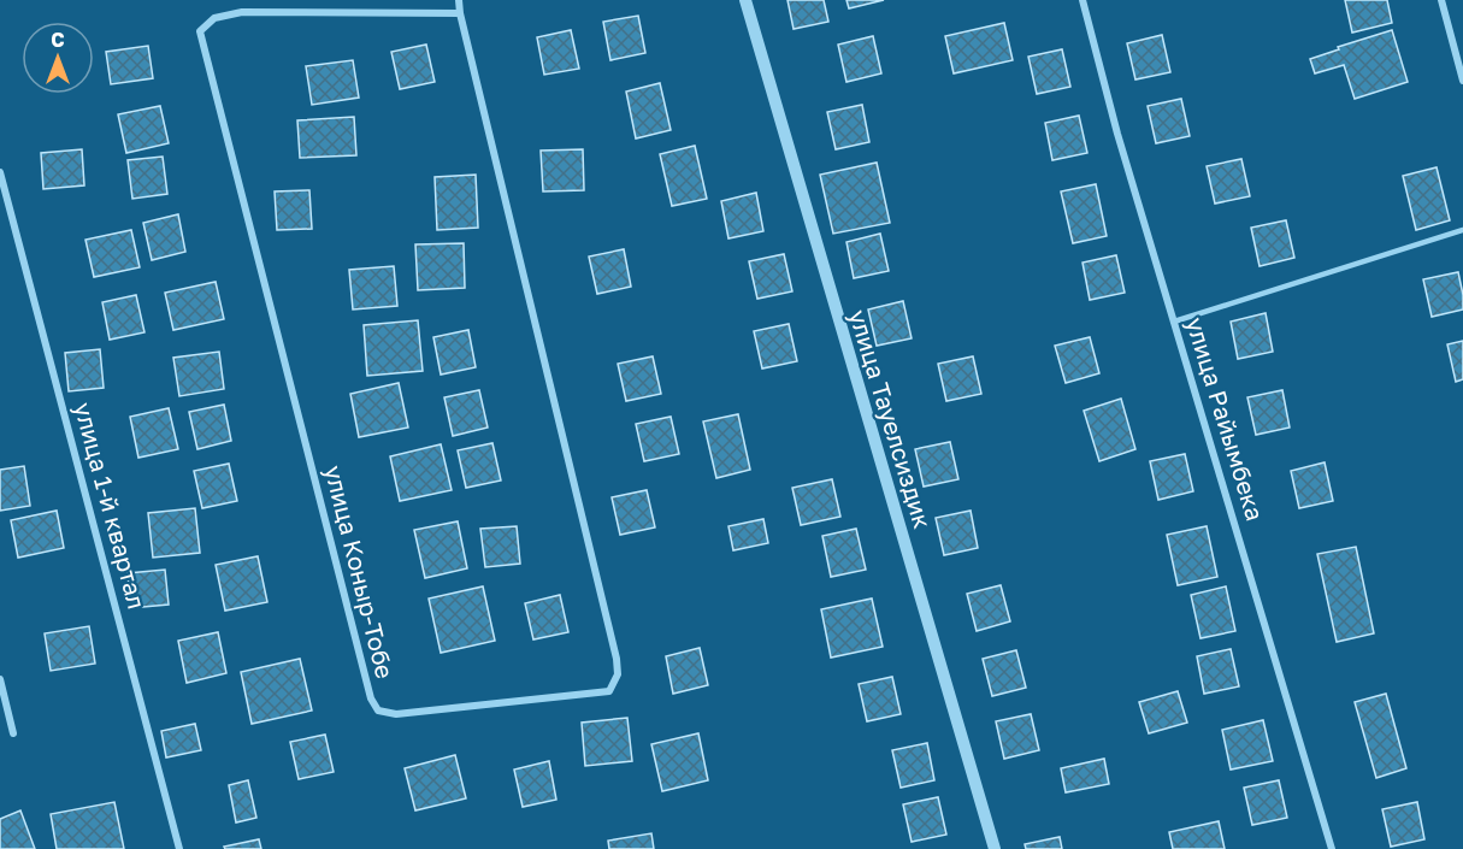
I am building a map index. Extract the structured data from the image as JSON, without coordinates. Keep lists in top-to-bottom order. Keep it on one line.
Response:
{"streets":{"street":["улица Тауелсиздик","улица Райымбека","улица 1-й квартал","улица Коныр-Тобе"]},"north":"top"}
